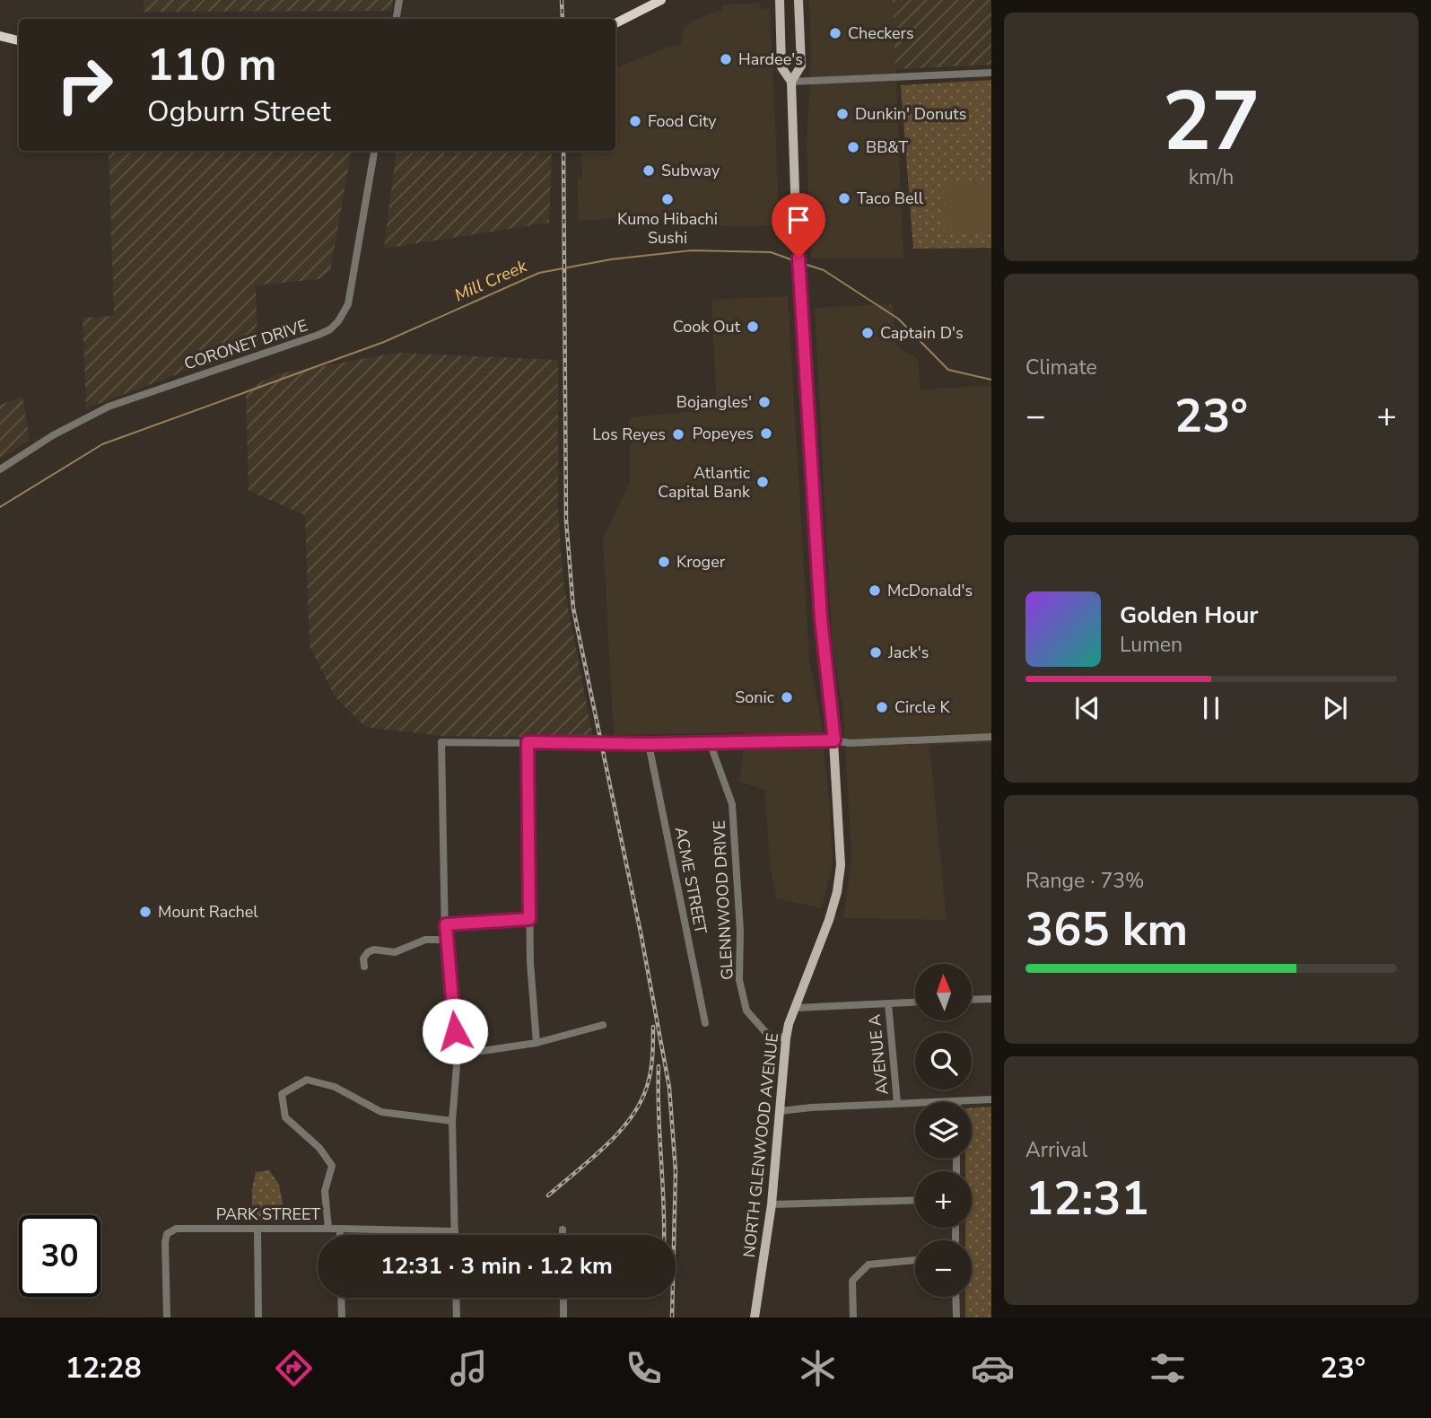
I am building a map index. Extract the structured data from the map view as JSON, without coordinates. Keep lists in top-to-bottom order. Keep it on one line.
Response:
{"streets":{"main road":["NORTH GLENWOOD AVENUE"],"street":["CORONET DRIVE","ACME STREET","GLENNWOOD DRIVE","AVENUE A","PARK STREET"]},"crossings":[["GLENNWOOD DRIVE","NORTH GLENWOOD AVENUE"]],"water":["Mill Creek"],"places":["Checkers","Hardee's","Dunkin' Donuts","Food City","BB&T","Subway","Taco Bell","Kumo Hibachi Sushi","Cook Out","Captain D's","Bojangles'","Popeyes","Los Reyes","Atlantic Capital Bank","Kroger","McDonald's","Jack's","Sonic","Circle K","Mount Rachel"],"north":"top","page":{"tile":[["27","km/h"],"Climate",["Range · 73%","365 km"],["Arrival","12:31"]],"turn":["110 m","Ogburn Street"],"heat":["−","23°","+"],"song":["Golden Hour","Lumen"],"map_buttons":["+","−"],"limit":"30","trip":"12:31 · 3 min · 1.2 km","tabs":["12:28","23°"]}}
